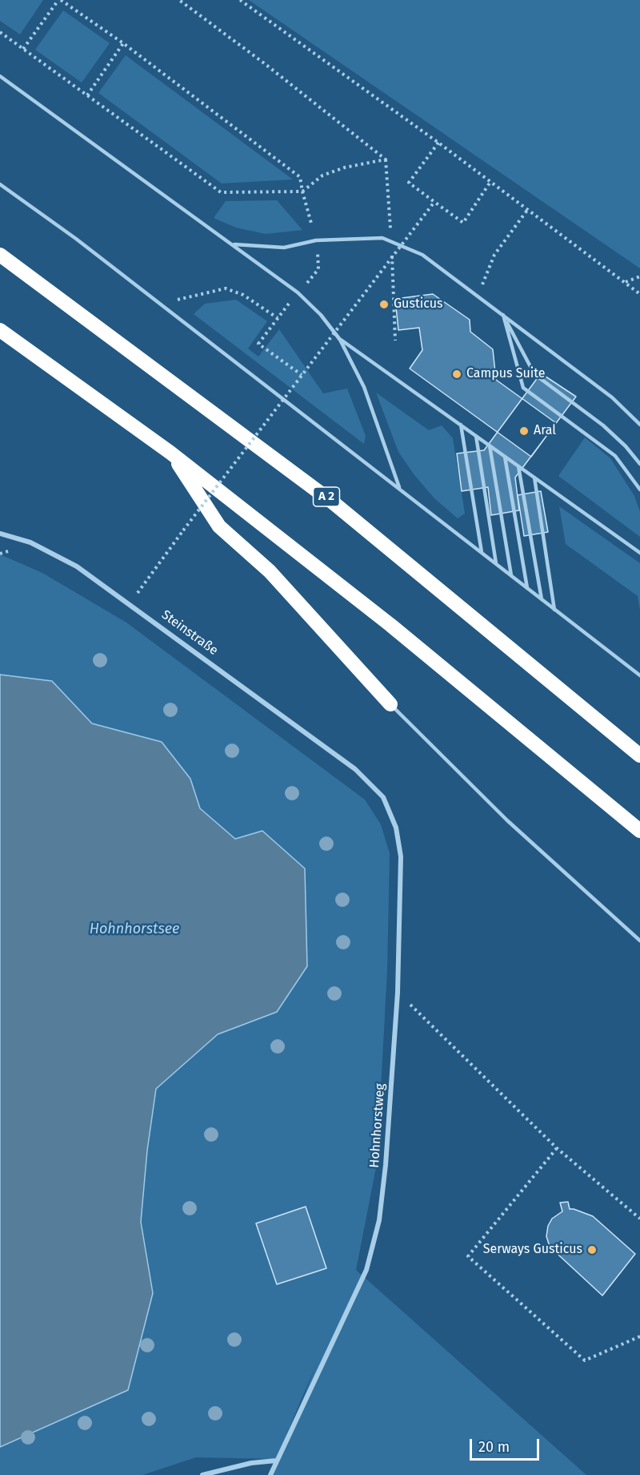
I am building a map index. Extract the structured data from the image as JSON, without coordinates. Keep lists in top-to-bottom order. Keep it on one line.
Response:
{"streets":{"highway":["A 2"],"street":["Steinstraße","Hohnhorstweg"]},"crossings":[["Steinstraße","Hohnhorstweg"]],"water":["Hohnhorstsee"],"places":["Gusticus","Campus Suite","Aral","Serways Gusticus"],"scale_bar":"20 m"}
